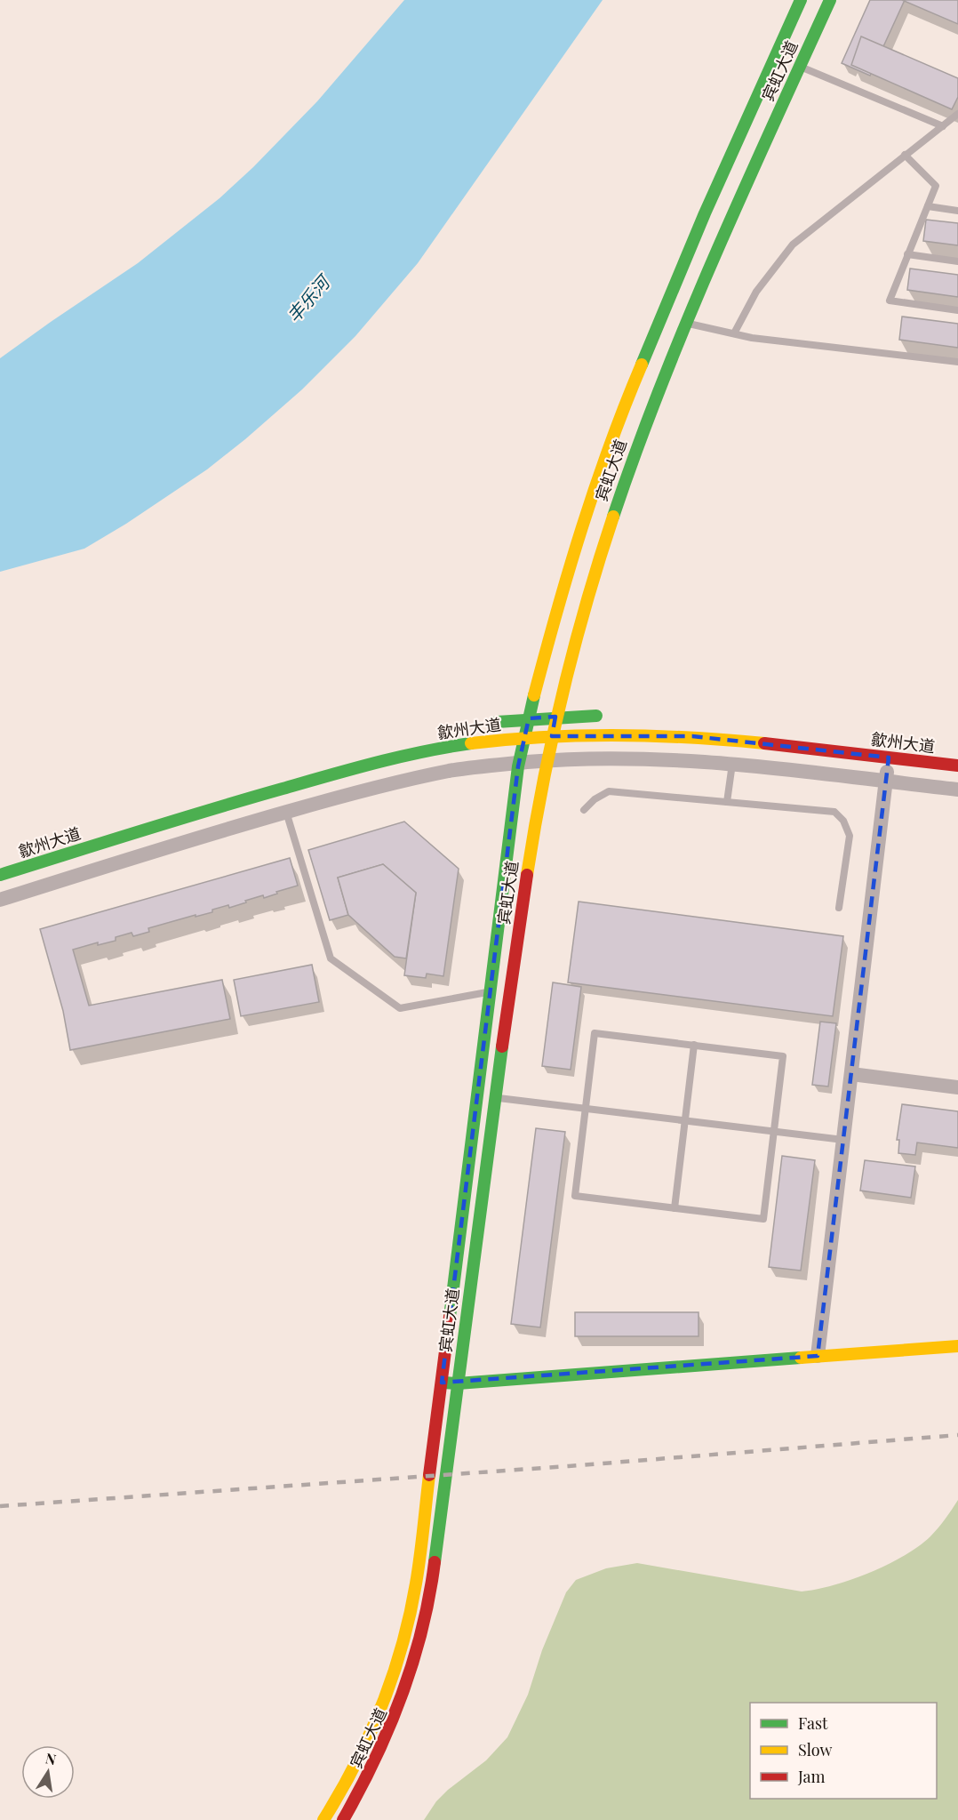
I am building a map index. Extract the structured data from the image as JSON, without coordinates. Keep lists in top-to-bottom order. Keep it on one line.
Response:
{"streets":{"main road":["宾虹大道","歙州大道"]},"crossings":[["宾虹大道","歙州大道"]],"water":["丰乐河"],"legend":["Fast","Slow","Jam"],"north":"top"}
